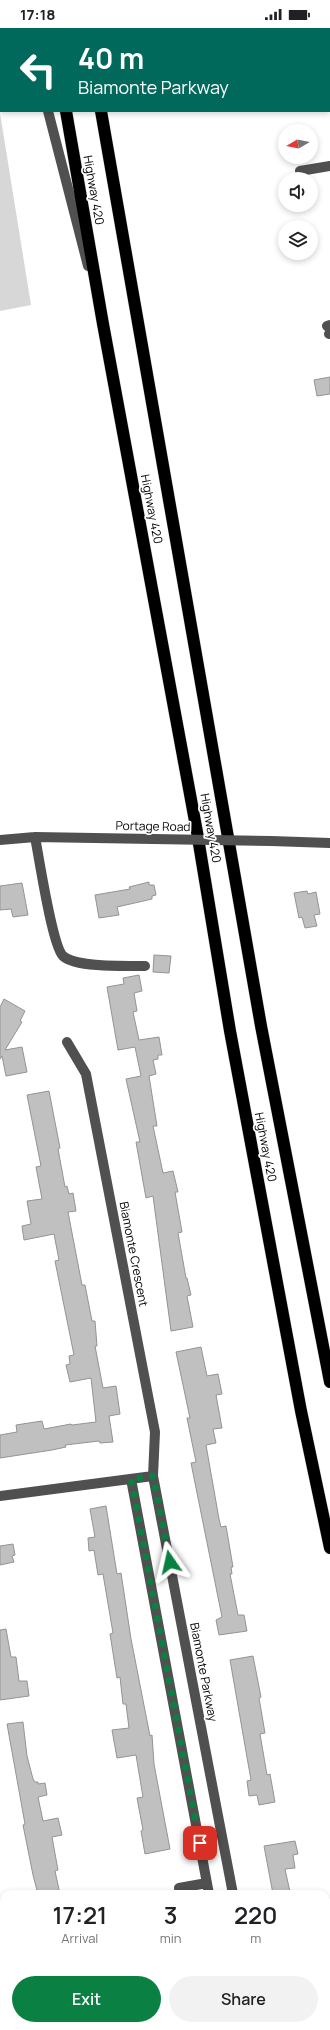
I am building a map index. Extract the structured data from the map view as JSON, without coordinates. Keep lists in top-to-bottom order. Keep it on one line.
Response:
{"streets":{"highway":["Highway 420"],"street":["Portage Road","Biamonte Crescent","Biamonte Parkway"]},"crossings":[["Biamonte Crescent","Biamonte Parkway"]],"north":"left","page":{"status":"17:18","turn":["40 m","Biamonte Parkway"],"eta":["17:21","Arrival","3","min","220","m"],"buttons":["Exit","Share"]}}
